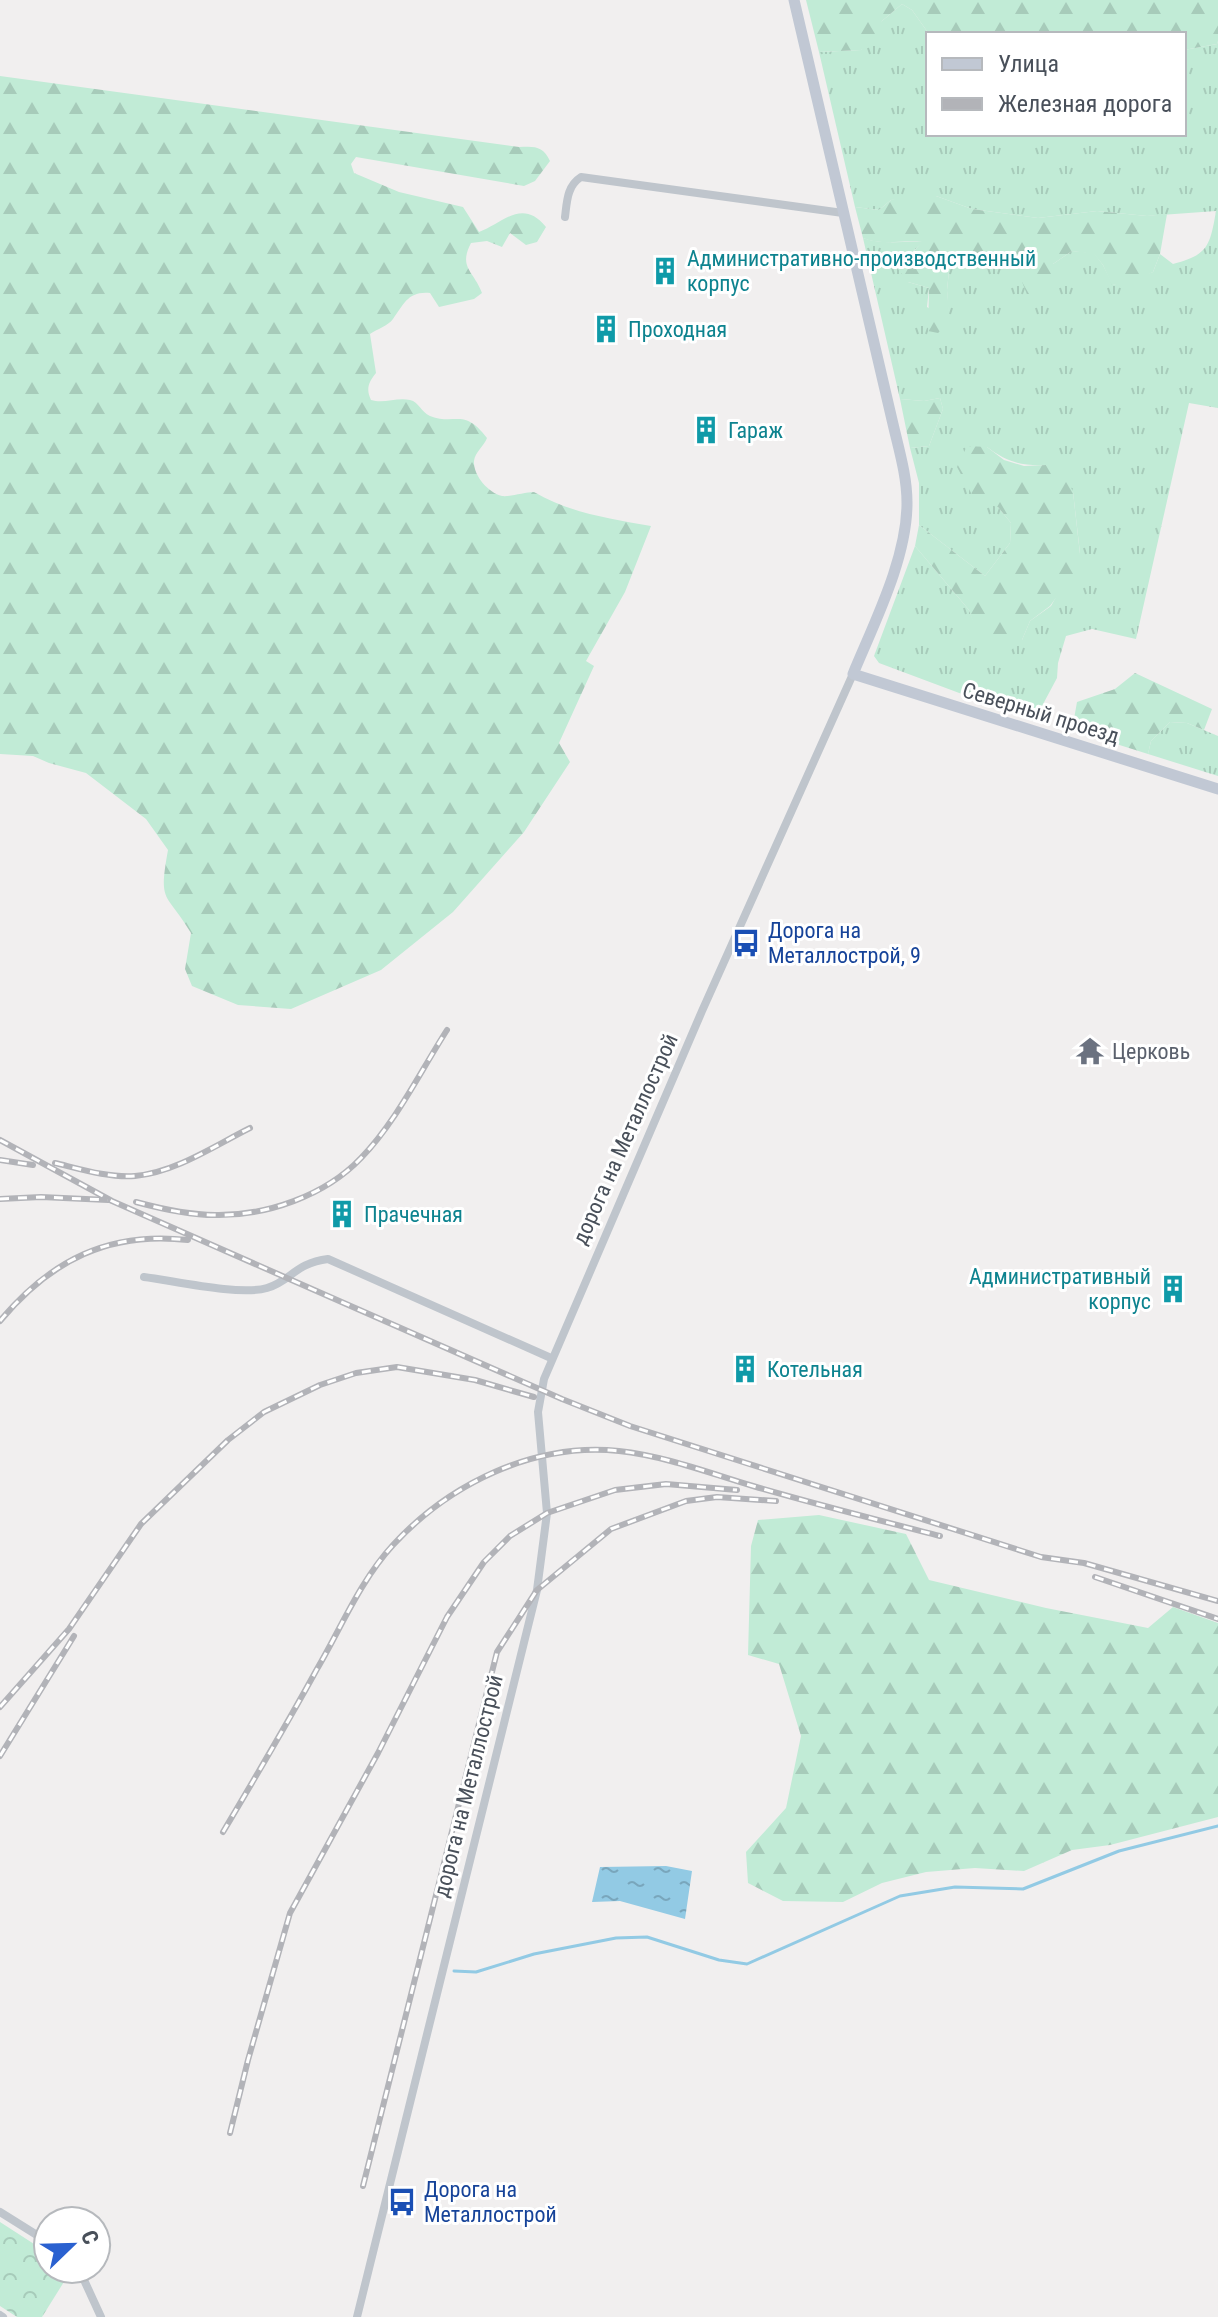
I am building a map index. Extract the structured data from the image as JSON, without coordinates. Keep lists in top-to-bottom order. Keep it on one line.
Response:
{"streets":{"street":["Северный проезд","дорога на Металлострой"]},"crossings":[["Северный проезд","дорога на Металлострой"]],"places":{"building":["Административно-производственный корпус","Проходная","Гараж","Прачечная","Административный корпус","Котельная"],"bus stop":["Дорога на Металлострой, 9","Дорога на Металлострой"],"temple":["Церковь"]},"legend":["Улица","Железная дорога"],"north":"top right"}
